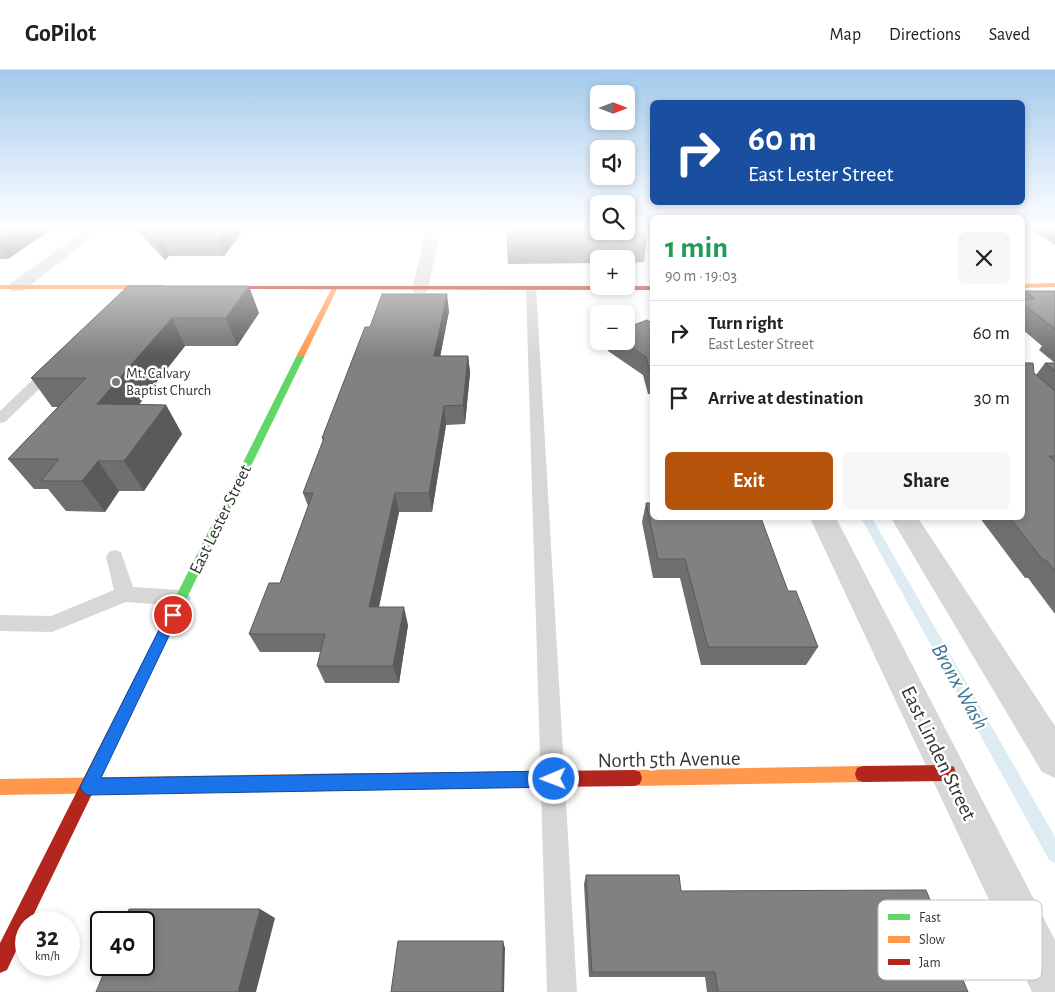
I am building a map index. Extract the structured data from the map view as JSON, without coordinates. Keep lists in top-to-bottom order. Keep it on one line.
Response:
{"streets":{"street":["East Lester Street","East Linden Street","North 5th Avenue"]},"crossings":[["East Lester Street","North 5th Avenue"],["East Linden Street","North 5th Avenue"]],"water":["Bronx Wash"],"places":["Mt. Calvary Baptist Church"],"legend":["Fast","Slow","Jam"],"north":"right","page":{"header":"GoPilot","nav":["Map","Directions","Saved"],"map_buttons":["+","−"],"turn":["60 m","East Lester Street"],"heading":["1 min","90 m · 19:03"],"list":[{"name":"Turn right","note":"East Lester Street","value":"60 m"},{"name":"Arrive at destination","value":"30 m"}],"buttons":["Exit","Share"],"speed":"32 km/h","limit":"40"}}
